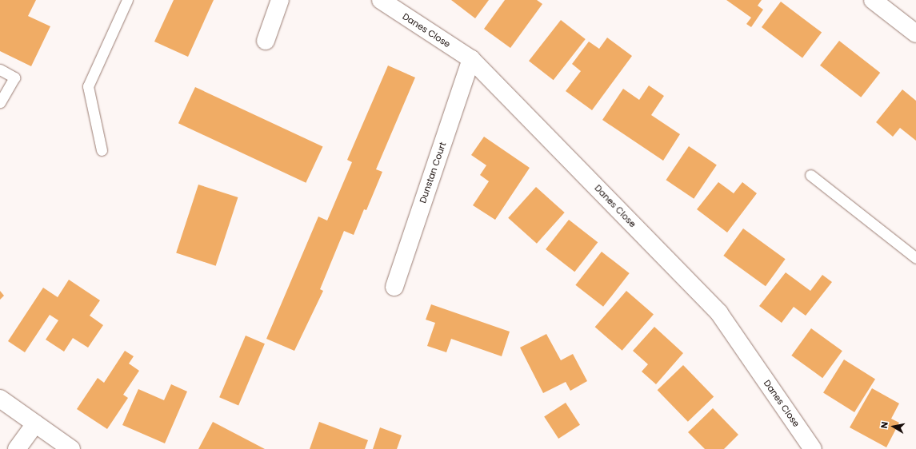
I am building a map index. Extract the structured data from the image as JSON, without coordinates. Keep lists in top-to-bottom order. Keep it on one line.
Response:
{"streets":{"street":["Danes Close","Dunstan Court"]},"crossings":[["Danes Close","Dunstan Court"]],"north":"left"}
